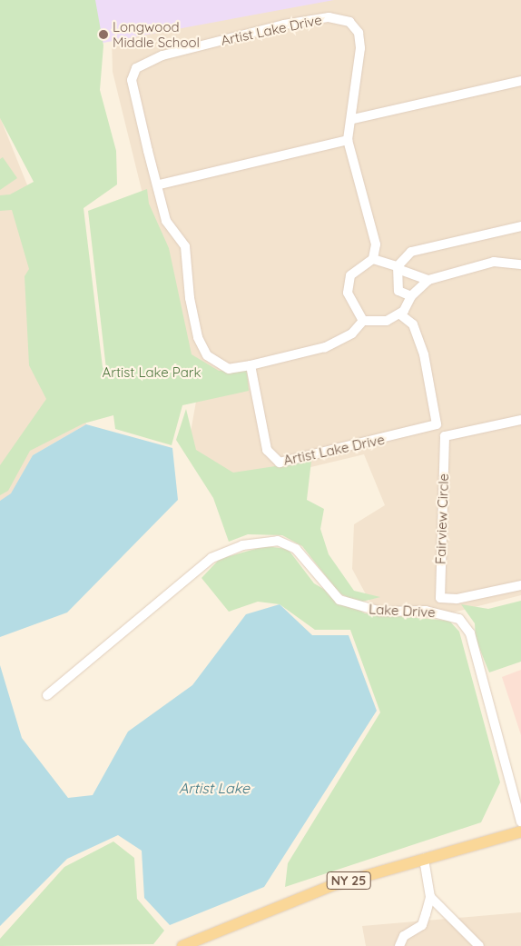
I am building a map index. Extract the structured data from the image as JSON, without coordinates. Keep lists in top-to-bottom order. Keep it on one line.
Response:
{"streets":{"main road":["NY 25"],"street":["Artist Lake Drive","Fairview Circle","Lake Drive"]},"water":["Artist Lake"],"parks":["Artist Lake Park"],"places":["Longwood Middle School"]}
